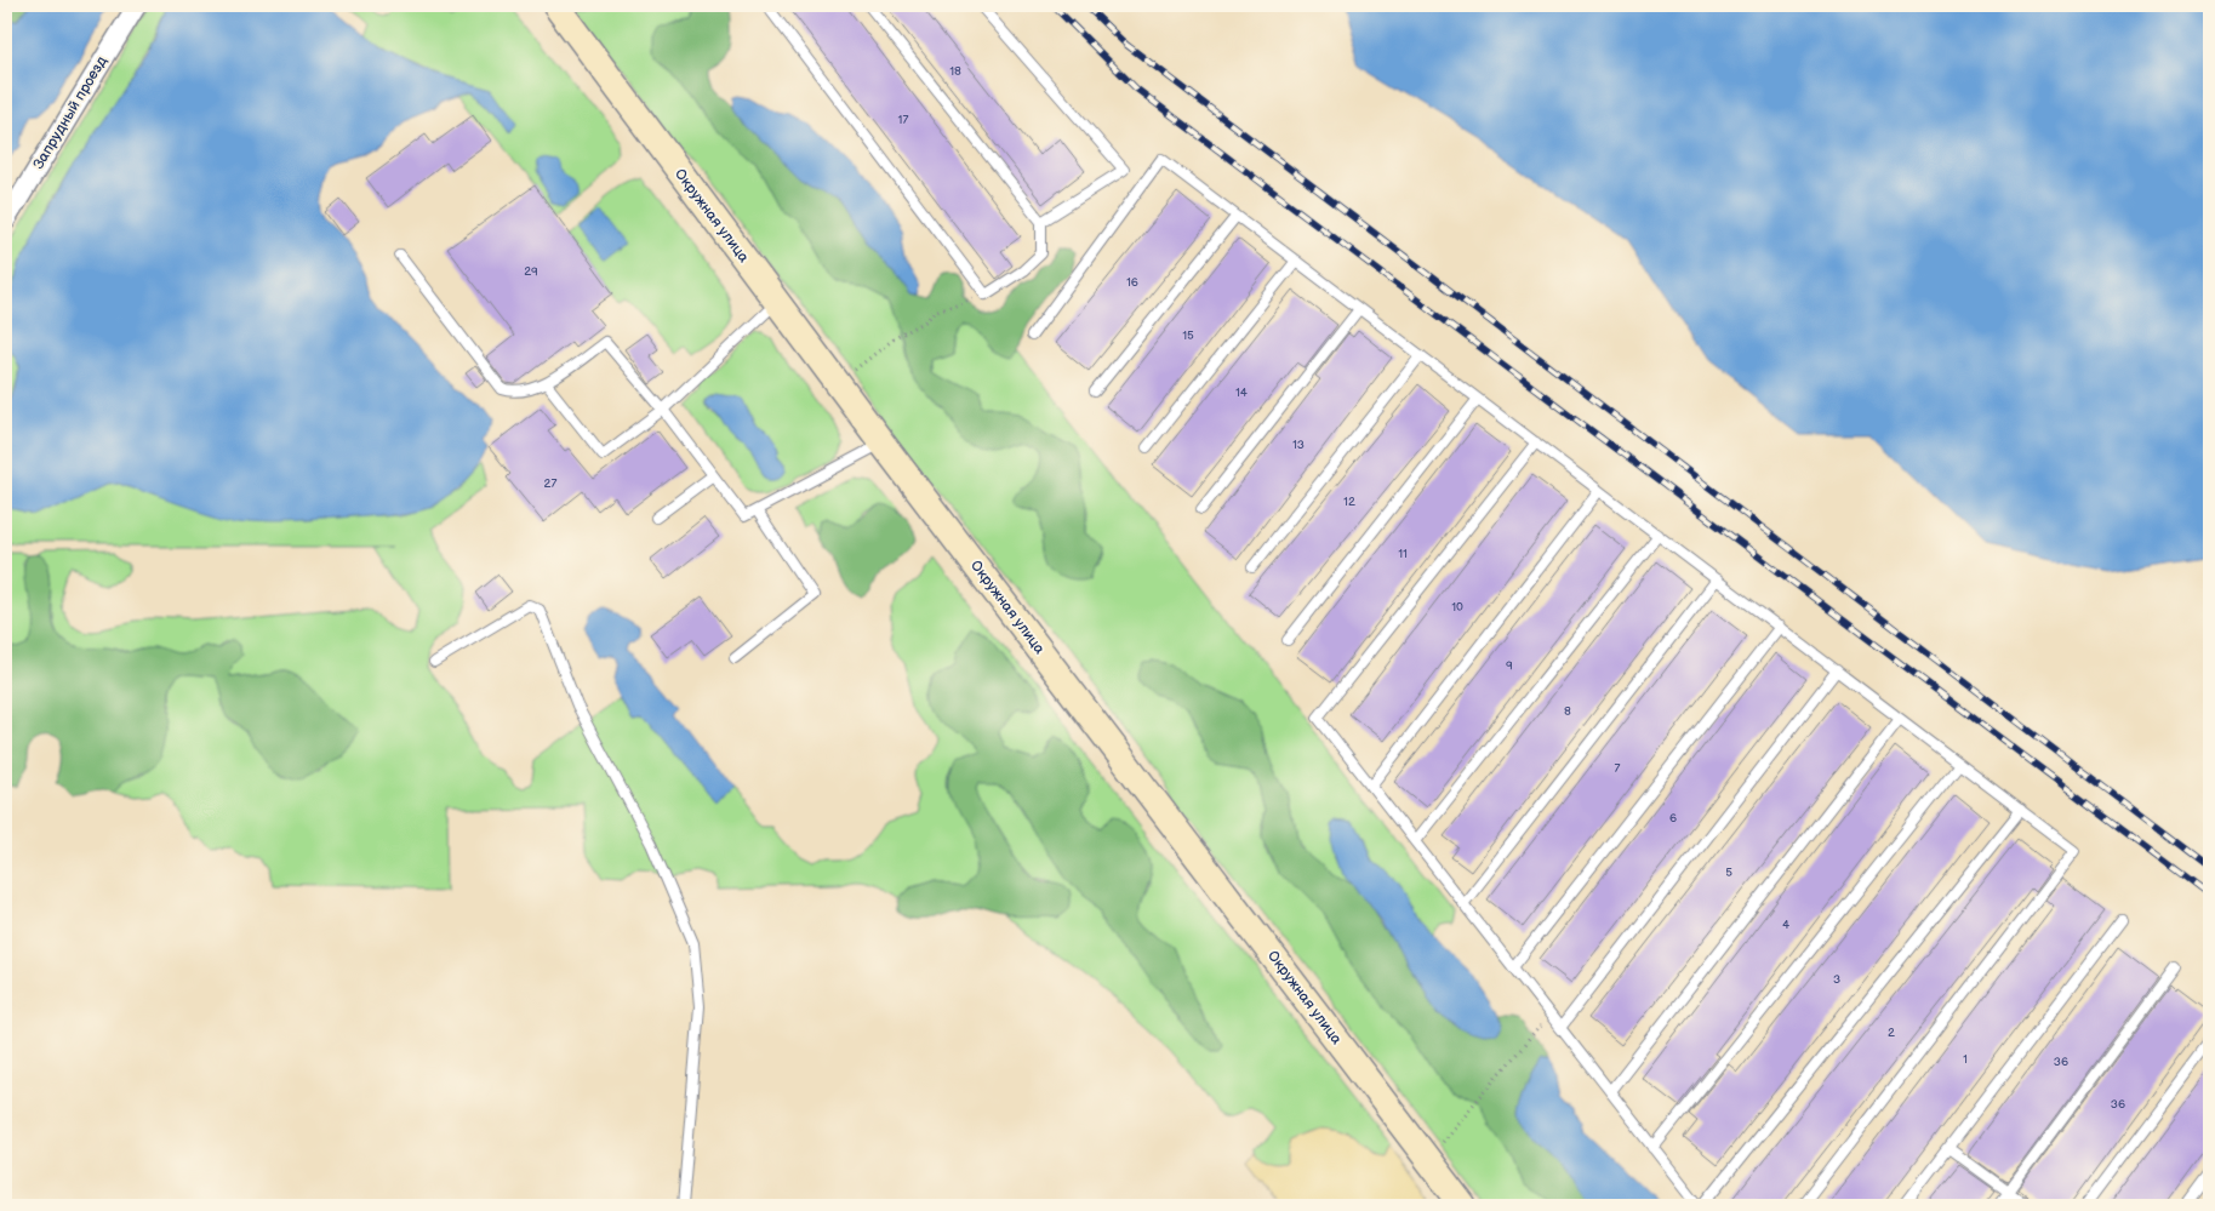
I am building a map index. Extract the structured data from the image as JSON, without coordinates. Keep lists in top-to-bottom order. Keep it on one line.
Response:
{"streets":{"main road":["Окружная улица"],"street":["Запрудный проезд"]},"house_numbers":["18","17","29","16","15","14","13","27","12","11","10","9","8","7","6","5","4","3","2","1","36","36"]}
